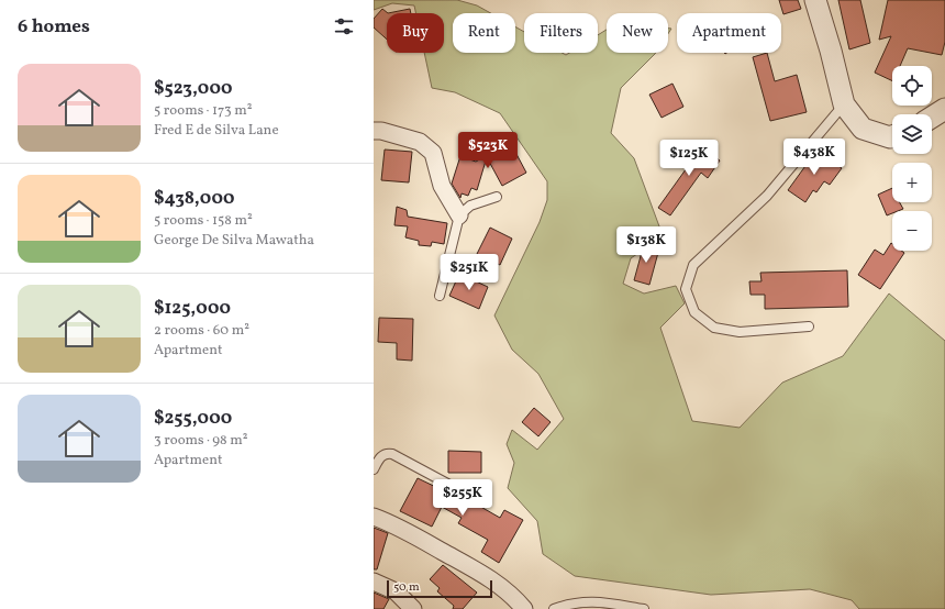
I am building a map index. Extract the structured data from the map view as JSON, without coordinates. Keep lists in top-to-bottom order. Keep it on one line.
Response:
{"scale_bar":"50 m","page":{"heading":"6 homes","chip":["Buy","Rent","Filters","New","Apartment"],"list":[{"name":"$523,000","note":"5 rooms · 173 m² · Fred E de Silva Lane"},{"name":"$438,000","note":"5 rooms · 158 m² · George De Silva Mawatha"},{"name":"$125,000","note":"2 rooms · 60 m² · Apartment"},{"name":"$255,000","note":"3 rooms · 98 m² · Apartment"}],"map_buttons":["+","−"],"price":["$523K","$438K","$125K","$138K","$251K","$255K"],"scale":"50 m"}}
